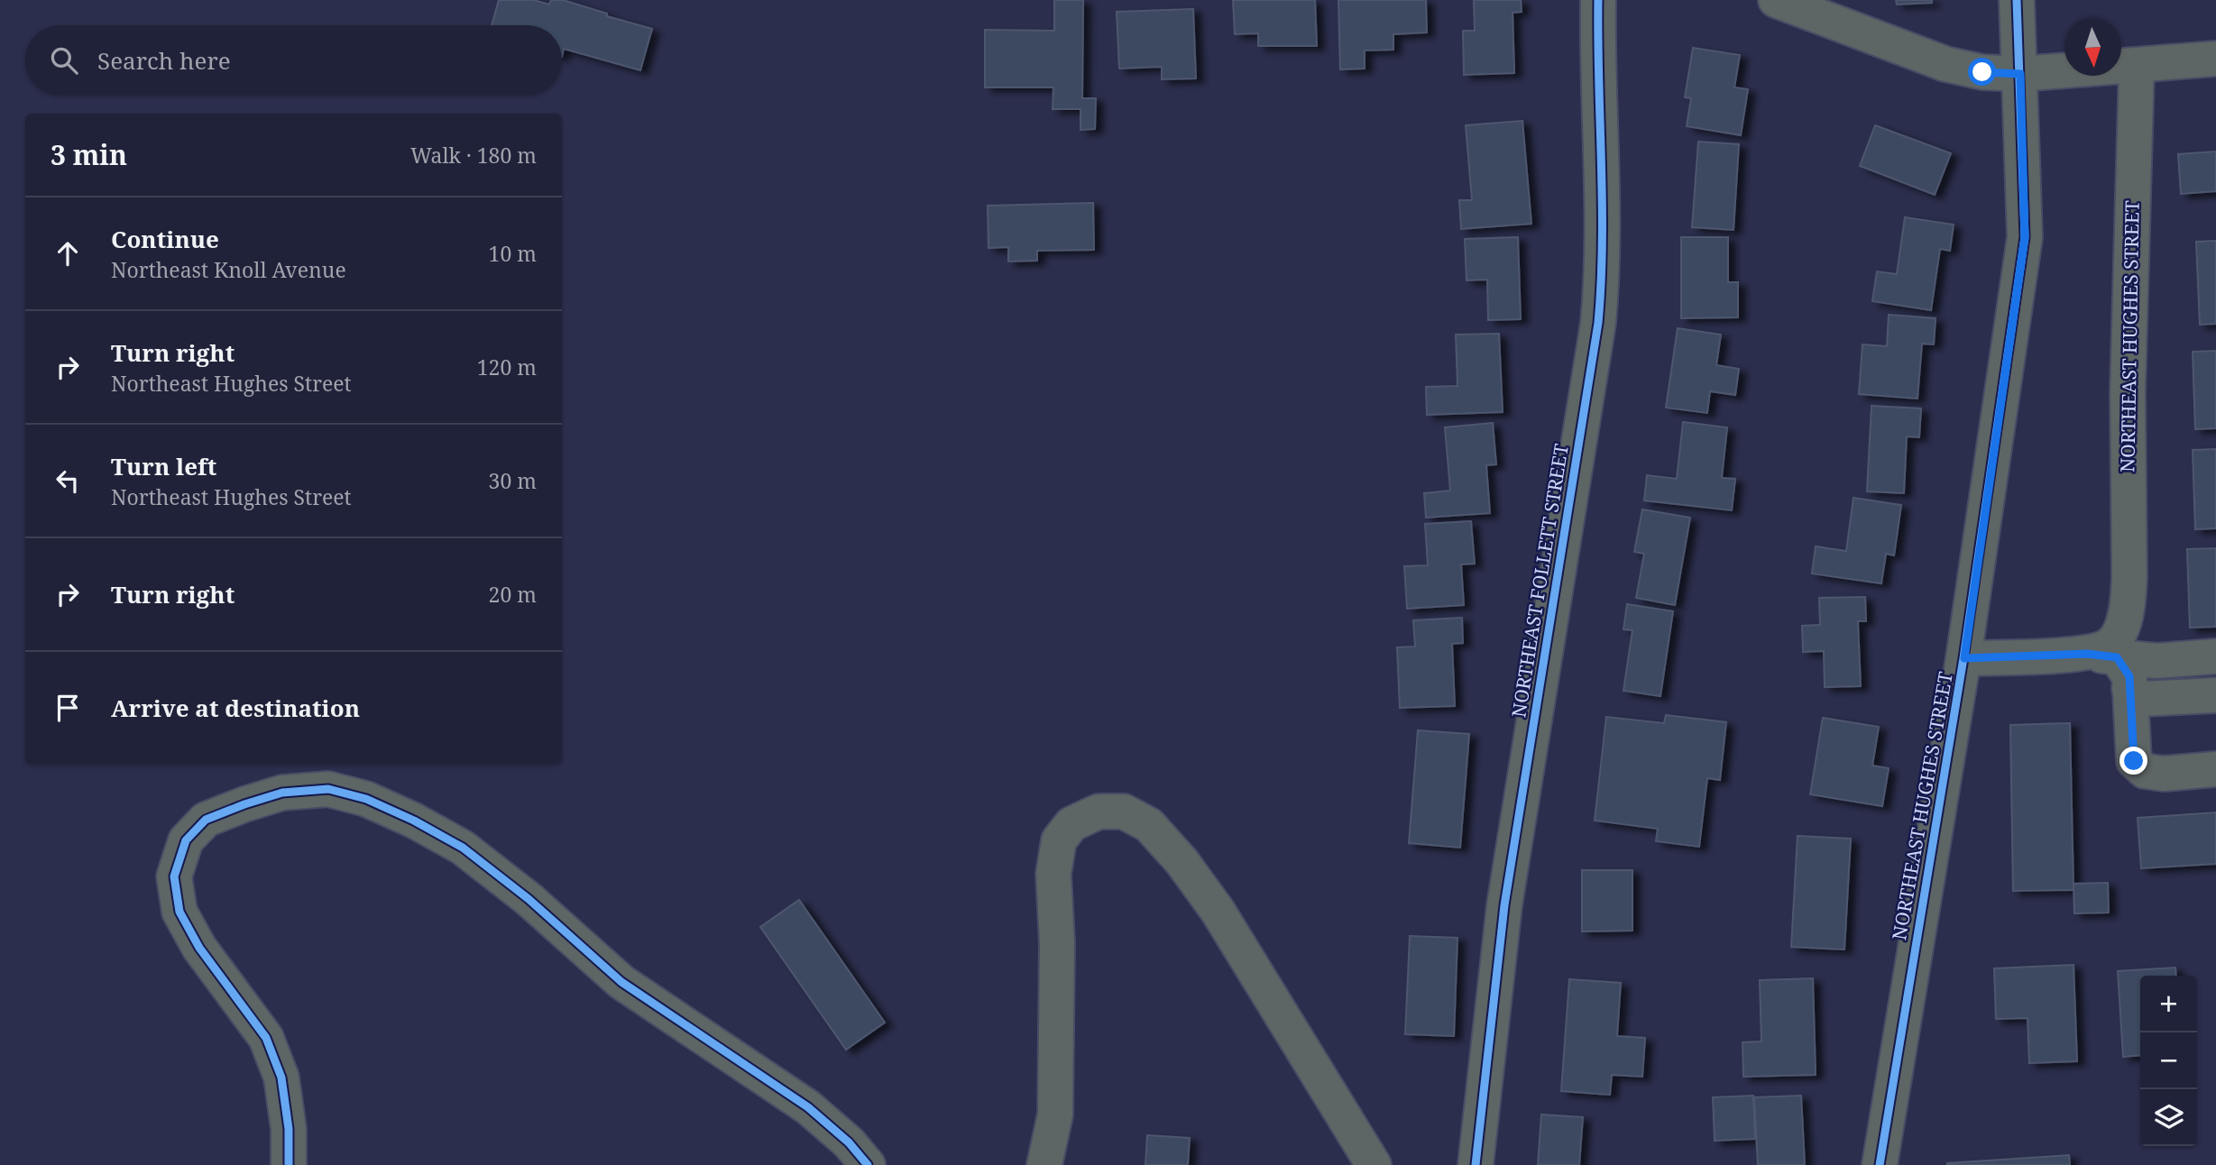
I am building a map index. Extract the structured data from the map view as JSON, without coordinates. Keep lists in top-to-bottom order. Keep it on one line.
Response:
{"streets":{"street":["NORTHEAST HUGHES STREET","NORTHEAST FOLLETT STREET"]},"north":"bottom","page":{"search":"Search here","heading":["3 min","Walk · 180 m"],"list":[["Continue","Northeast Knoll Avenue","10 m"],["Turn right","Northeast Hughes Street","120 m"],["Turn left","Northeast Hughes Street","30 m"],["Turn right","20 m"],"Arrive at destination"],"map_buttons":["+","−"]}}
